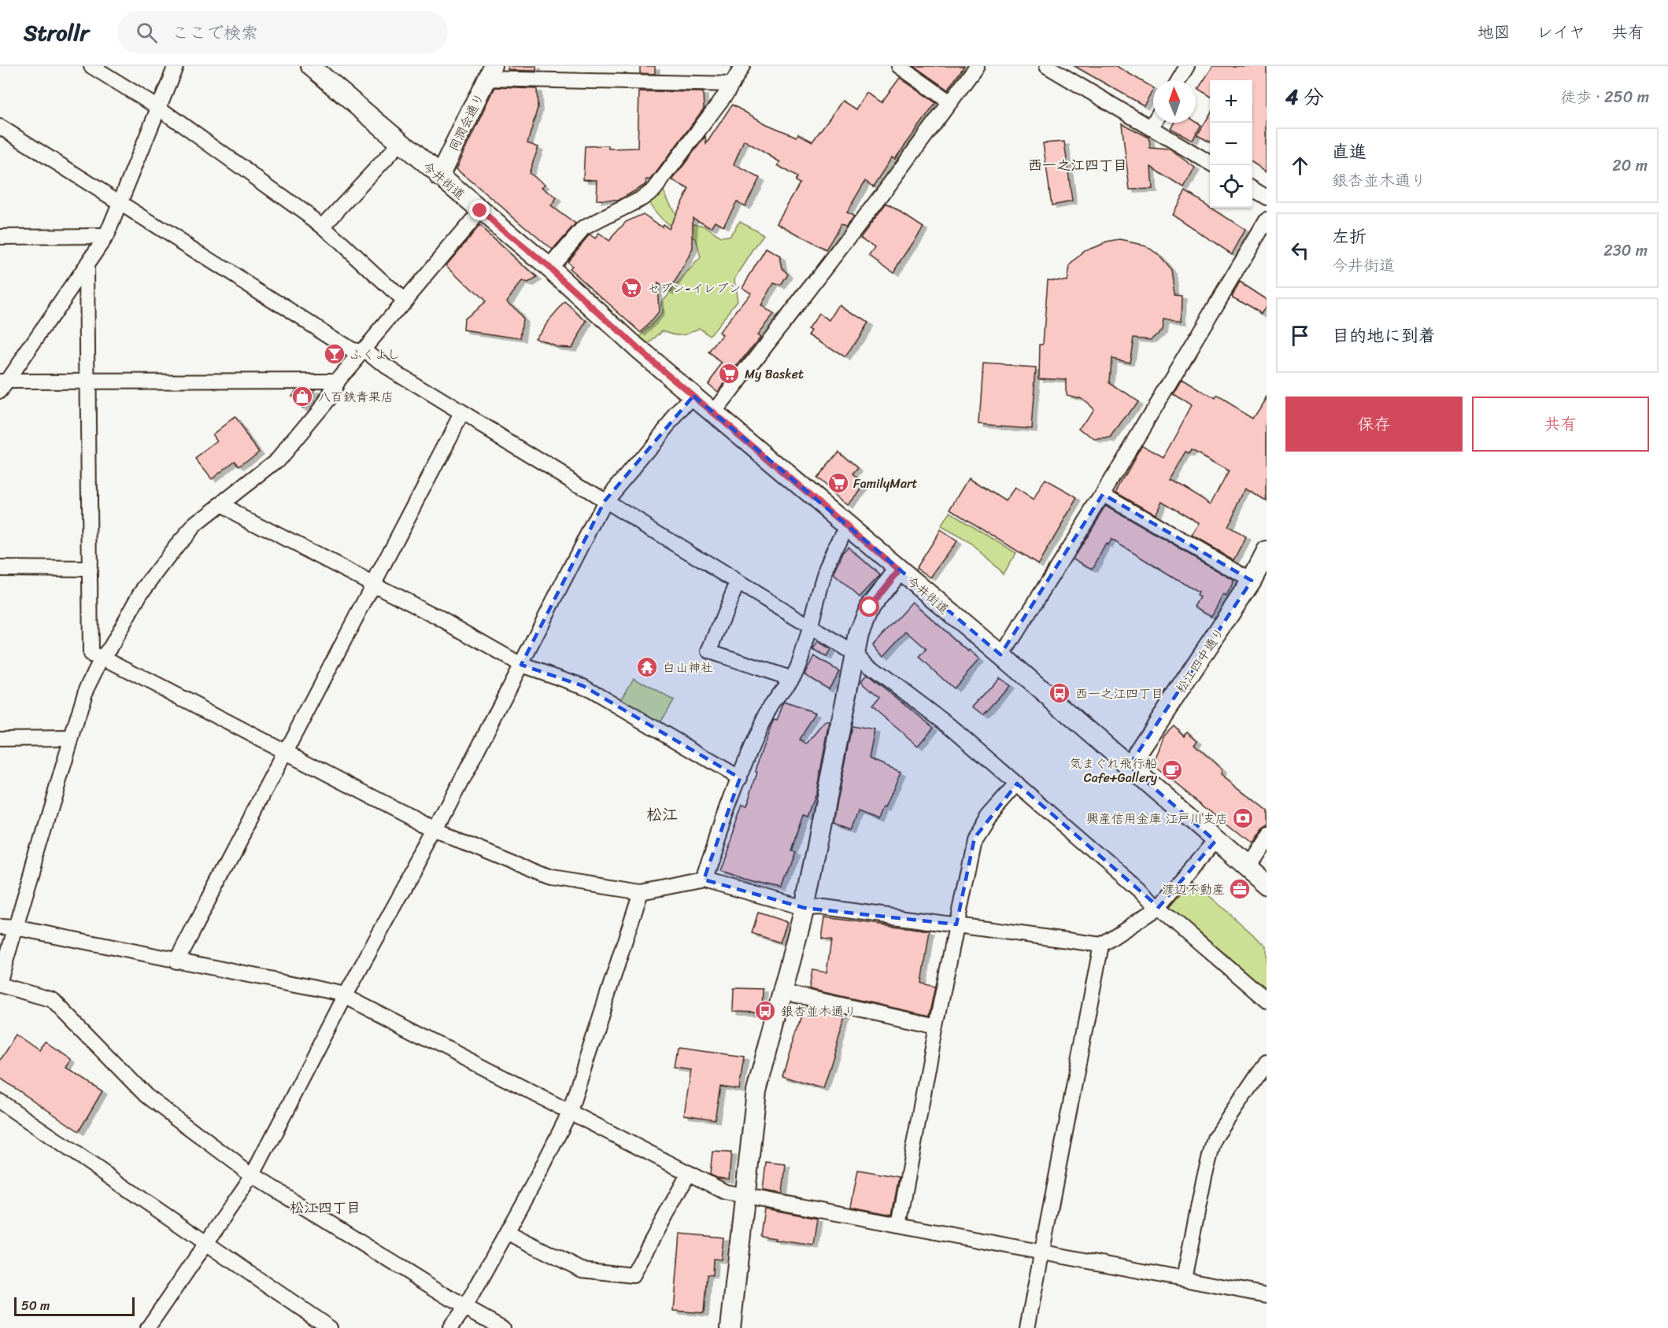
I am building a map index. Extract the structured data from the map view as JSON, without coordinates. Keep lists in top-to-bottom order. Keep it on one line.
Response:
{"streets":{"street":["同潤会通り","今井街道","松江四中通り"]},"crossings":[["同潤会通り","今井街道"],["今井街道","松江四中通り"]],"districts":["西一之江四丁目","松江","松江四丁目"],"places":{"supermarket":["セブン-イレブン","My Basket","FamilyMart"],"bar":["ふくよし"],"shop":["八百鉄青果店"],"temple":["白山神社"],"bus stop":["西一之江四丁目","銀杏並木通り"],"cafe":["気まぐれ飛行船 Cafe+Gallery"],"bank":["興産信用金庫 江戸川支店"],"office":["渡辺不動産"]},"scale_bar":"50 m","north":"top","page":{"header":"Strollr","search":"ここで検索","nav":["地図","レイヤ","共有"],"heading":["4 分","徒歩 · 250 m"],"map_buttons":["+","−"],"list":[["直進","銀杏並木通り","20 m"],["左折","今井街道","230 m"],"目的地に到着"],"buttons":["保存","共有"],"scale":"50 m"}}
